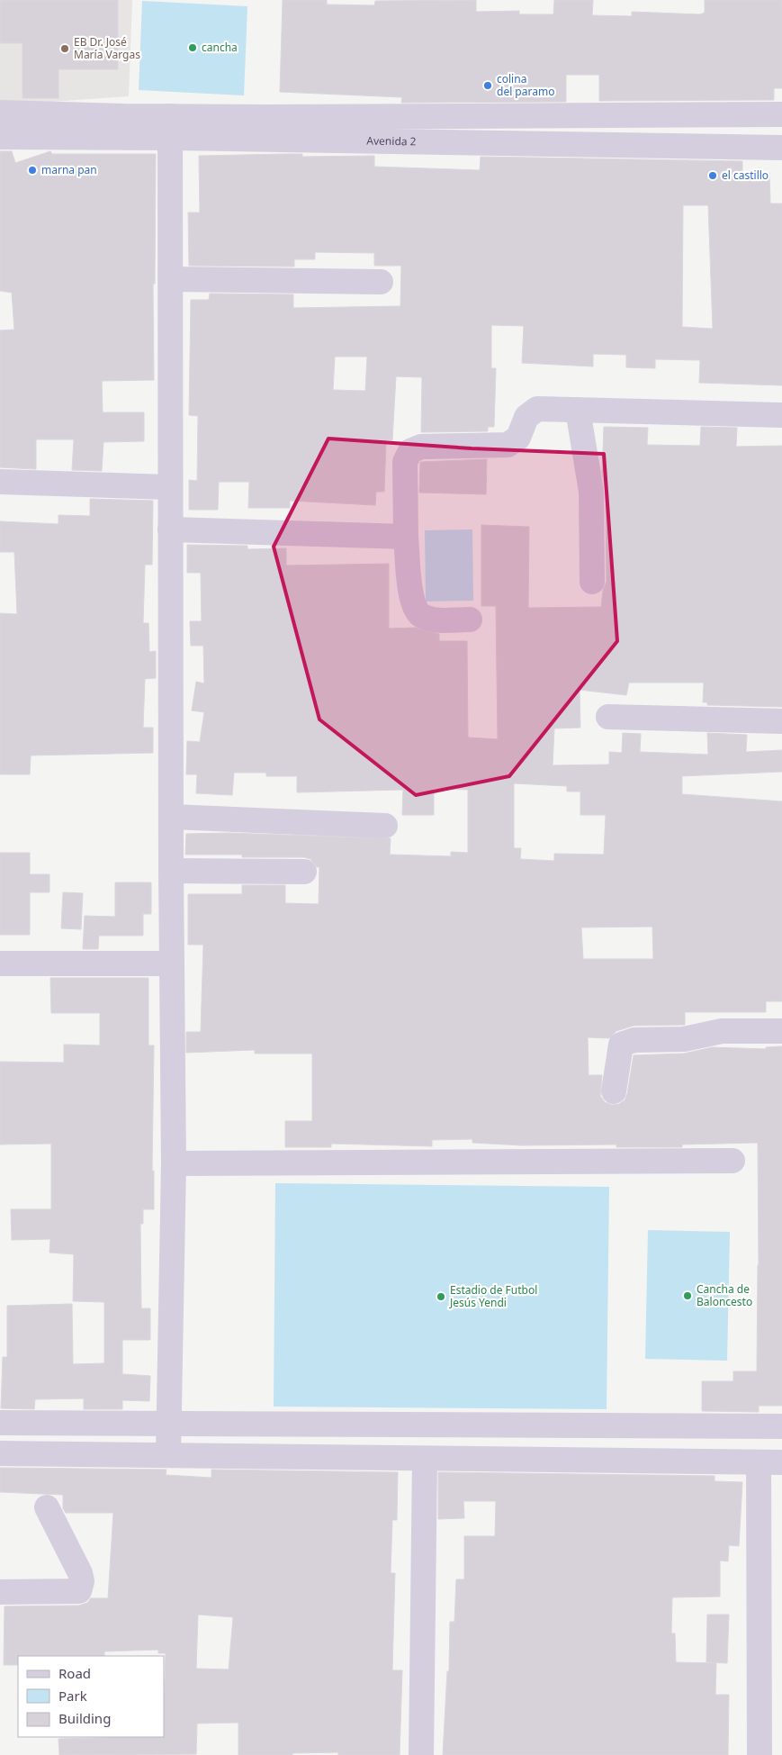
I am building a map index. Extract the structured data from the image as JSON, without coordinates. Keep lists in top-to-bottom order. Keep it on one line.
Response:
{"streets":{"street":["Avenida 2"]},"places":["cancha","EB Dr. José María Vargas","colina del paramo","marna pan","el castillo","Cancha de Baloncesto","Estadio de Futbol Jesús Yendi"],"legend":["Road","Park","Building"]}
